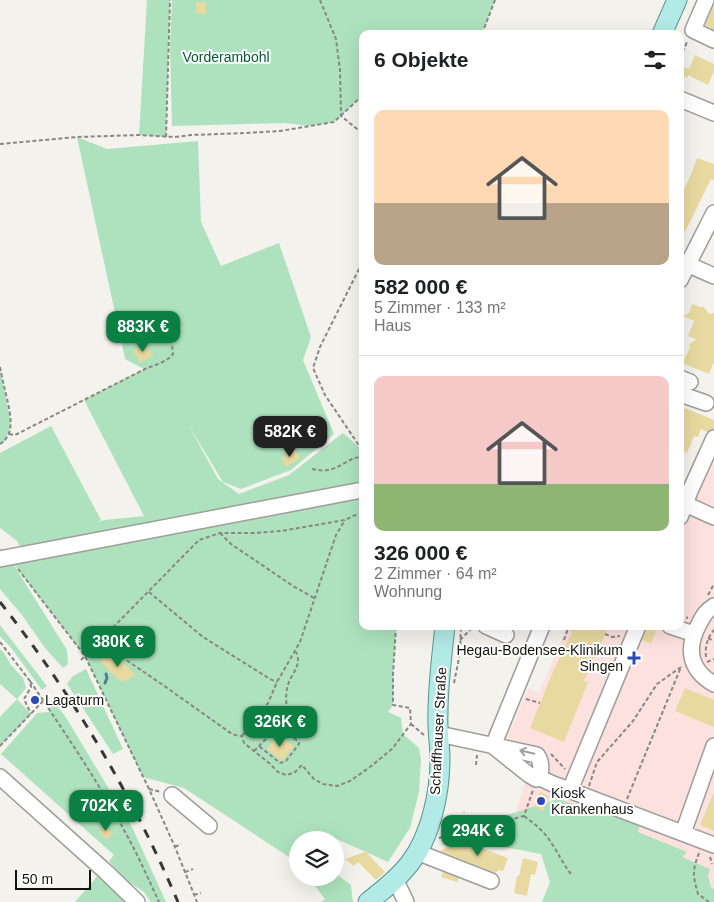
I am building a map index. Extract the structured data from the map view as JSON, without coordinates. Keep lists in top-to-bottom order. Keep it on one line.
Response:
{"streets":{"main road":["Schaffhauser Straße"]},"parks":["Vorderambohl"],"places":{"health":["Hegau-Bodensee-Klinikum Singen"],"other":["Lagaturm","Kiosk Krankenhaus"]},"scale_bar":"50 m","page":{"heading":"6 Objekte","list":[{"name":"582 000 €","note":"5 Zimmer · 133 m² · Haus"},{"name":"326 000 €","note":"2 Zimmer · 64 m² · Wohnung"}],"price":["883K €","582K €","380K €","326K €","702K €","294K €"],"scale":"50 m"}}
